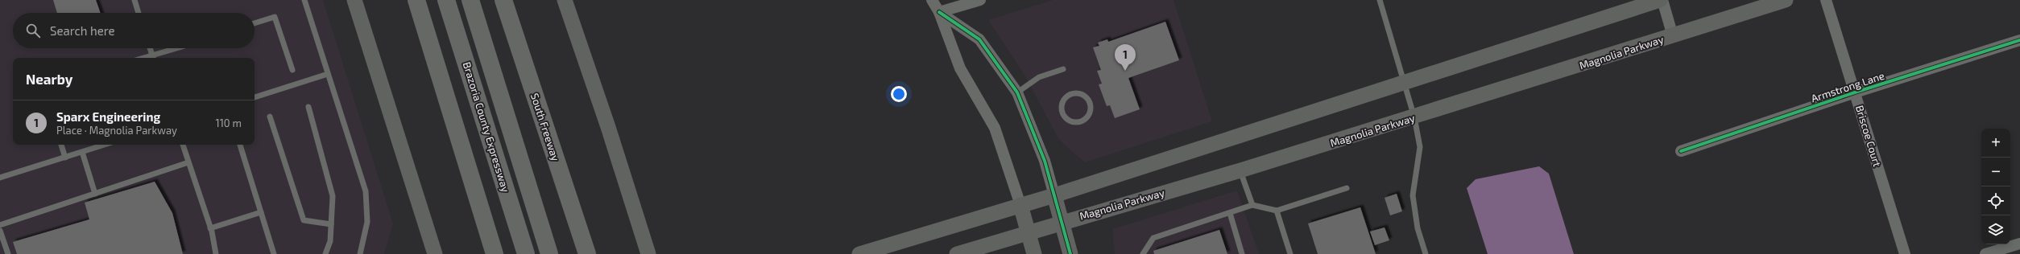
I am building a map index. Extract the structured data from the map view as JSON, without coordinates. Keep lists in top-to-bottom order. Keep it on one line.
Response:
{"streets":{"highway":["Brazoria County Expressway","South Freeway"],"main road":["Magnolia Parkway"],"street":["Armstrong Lane","Briscoe Court"]},"crossings":[["Armstrong Lane","Briscoe Court"]],"page":{"search":"Search here","pins":"1","heading":"Nearby","list":[{"mark":"1","name":"Sparx Engineering","note":"Place · Magnolia Parkway","value":"110 m"}],"map_buttons":["+","−"]}}
